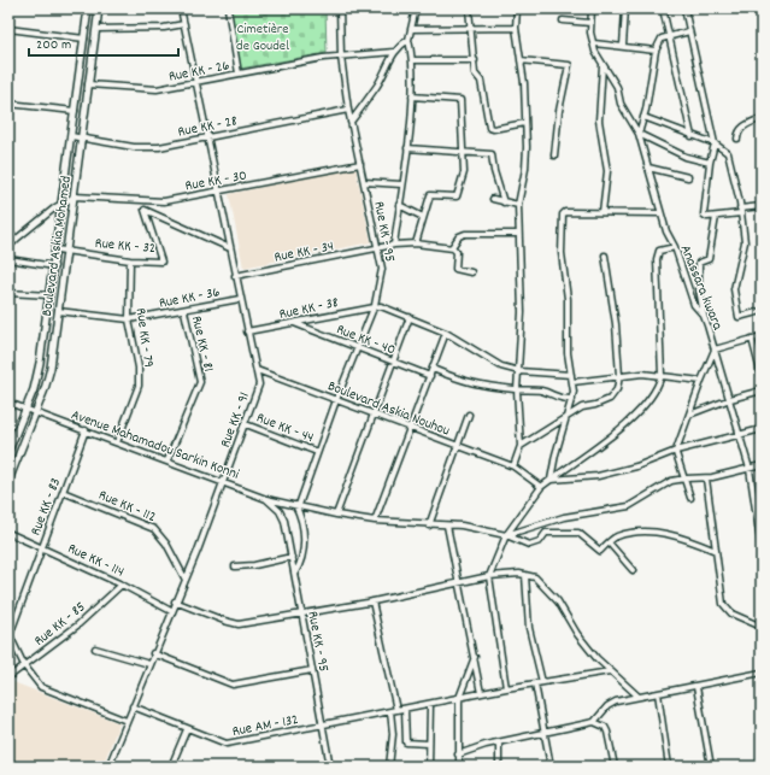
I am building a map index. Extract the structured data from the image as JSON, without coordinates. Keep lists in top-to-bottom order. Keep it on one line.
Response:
{"streets":{"main road":["Boulevard Askia Mohamed"],"street":["Rue KK - 26","Rue KK - 28","Rue KK - 30","Rue KK - 95","Rue KK - 32","Rue KK - 34","Anassara kwara","Rue KK - 36","Rue KK - 38","Rue KK - 79","Rue KK - 40","Rue KK - 81","Boulevard Askia Nouhou","Rue KK - 91","Rue KK - 44","Avenue Mahamadou Sarkin Konni","Rue KK - 112","Rue KK - 83","Rue KK - 114","Rue KK - 85","Rue AM - 132"]},"crossings":[["Rue KK - 26","Rue KK - 95"],["Rue KK - 26","Boulevard Askia Mohamed"],["Rue KK - 26","Rue KK - 91"],["Rue KK - 28","Rue KK - 95"],["Rue KK - 28","Boulevard Askia Mohamed"],["Rue KK - 28","Rue KK - 91"],["Rue KK - 30","Rue KK - 95"],["Rue KK - 30","Boulevard Askia Mohamed"],["Rue KK - 30","Rue KK - 91"],["Rue KK - 95","Rue KK - 34"],["Rue KK - 95","Rue KK - 38"],["Rue KK - 95","Rue KK - 40"],["Rue KK - 95","Boulevard Askia Nouhou"],["Rue KK - 95","Rue KK - 44"],["Rue KK - 95","Avenue Mahamadou Sarkin Konni"],["Rue KK - 95","Rue AM - 132"],["Rue KK - 32","Boulevard Askia Mohamed"],["Rue KK - 32","Rue KK - 79"],["Rue KK - 32","Rue KK - 91"],["Boulevard Askia Mohamed","Rue KK - 36"],["Boulevard Askia Mohamed","Avenue Mahamadou Sarkin Konni"],["Rue KK - 34","Rue KK - 91"],["Rue KK - 36","Rue KK - 79"],["Rue KK - 36","Rue KK - 81"],["Rue KK - 36","Rue KK - 91"],["Rue KK - 38","Rue KK - 40"],["Rue KK - 38","Rue KK - 91"],["Rue KK - 79","Avenue Mahamadou Sarkin Konni"],["Rue KK - 81","Avenue Mahamadou Sarkin Konni"],["Boulevard Askia Nouhou","Rue KK - 91"],["Rue KK - 91","Rue KK - 44"],["Rue KK - 91","Avenue Mahamadou Sarkin Konni"],["Rue KK - 91","Rue KK - 112"],["Rue KK - 91","Rue KK - 83"],["Rue KK - 91","Rue KK - 114"],["Rue KK - 91","Rue AM - 132"],["Avenue Mahamadou Sarkin Konni","Rue KK - 83"],["Rue KK - 112","Rue KK - 83"],["Rue KK - 83","Rue KK - 114"],["Rue KK - 83","Rue KK - 85"],["Rue KK - 114","Rue KK - 85"]],"parks":["Cimetière de Goudel"],"scale_bar":"200 m"}
